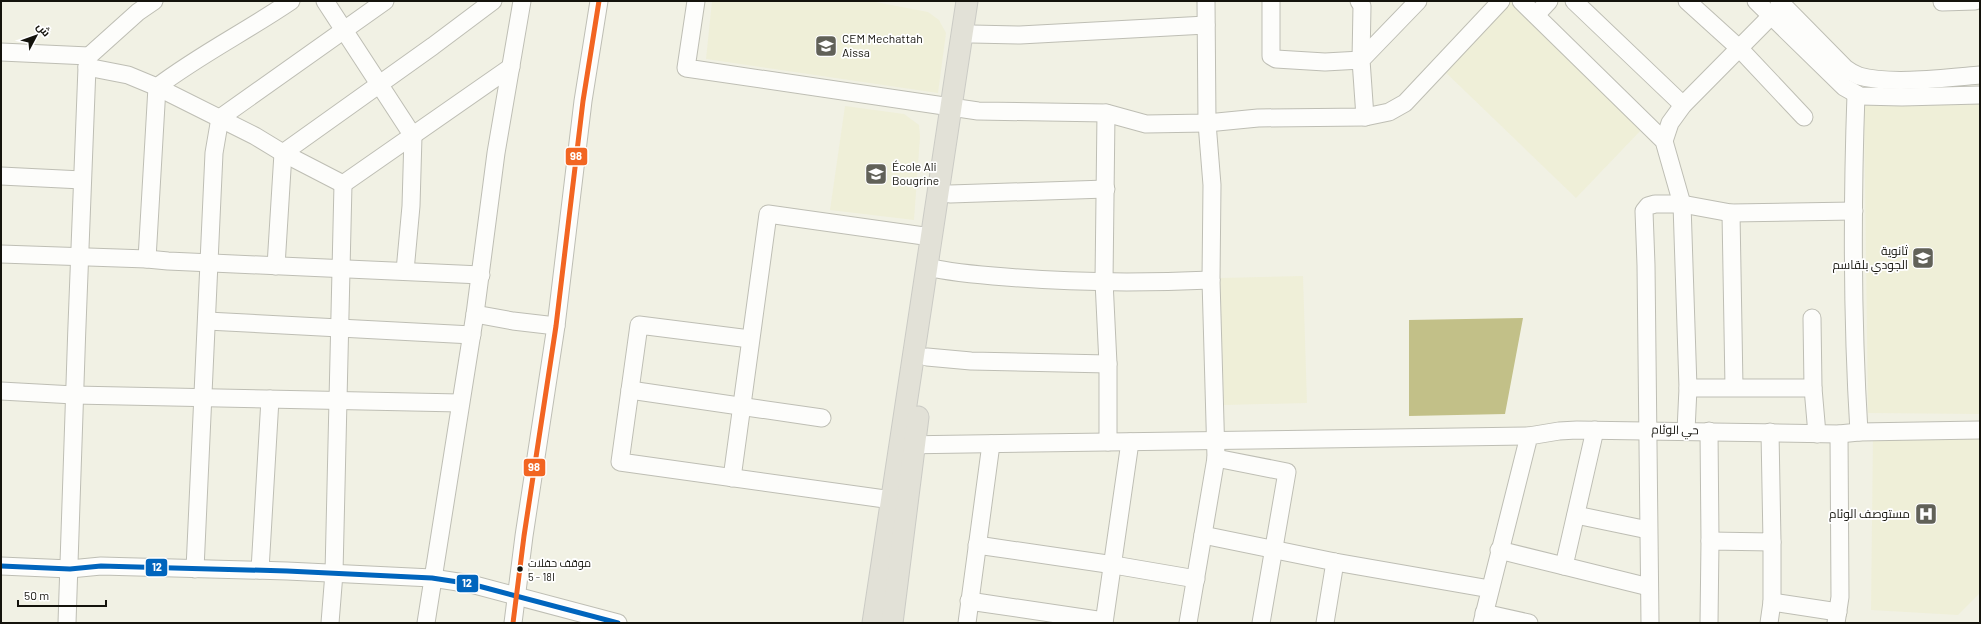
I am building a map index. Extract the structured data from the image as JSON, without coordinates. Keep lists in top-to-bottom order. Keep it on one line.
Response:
{"streets":{"street":["حي الوئام"]},"places":{"school or university":["CEM Mechattah Aissa","École Ali Bougrine","ثانوية الجودي بلقاسم"],"hospital":["مستوصف الوئام"],"other":["موقف حفلات 5 - 18ا"]},"lines":["transit line 98","transit line 12"],"scale_bar":"50 m","north":"top right"}
